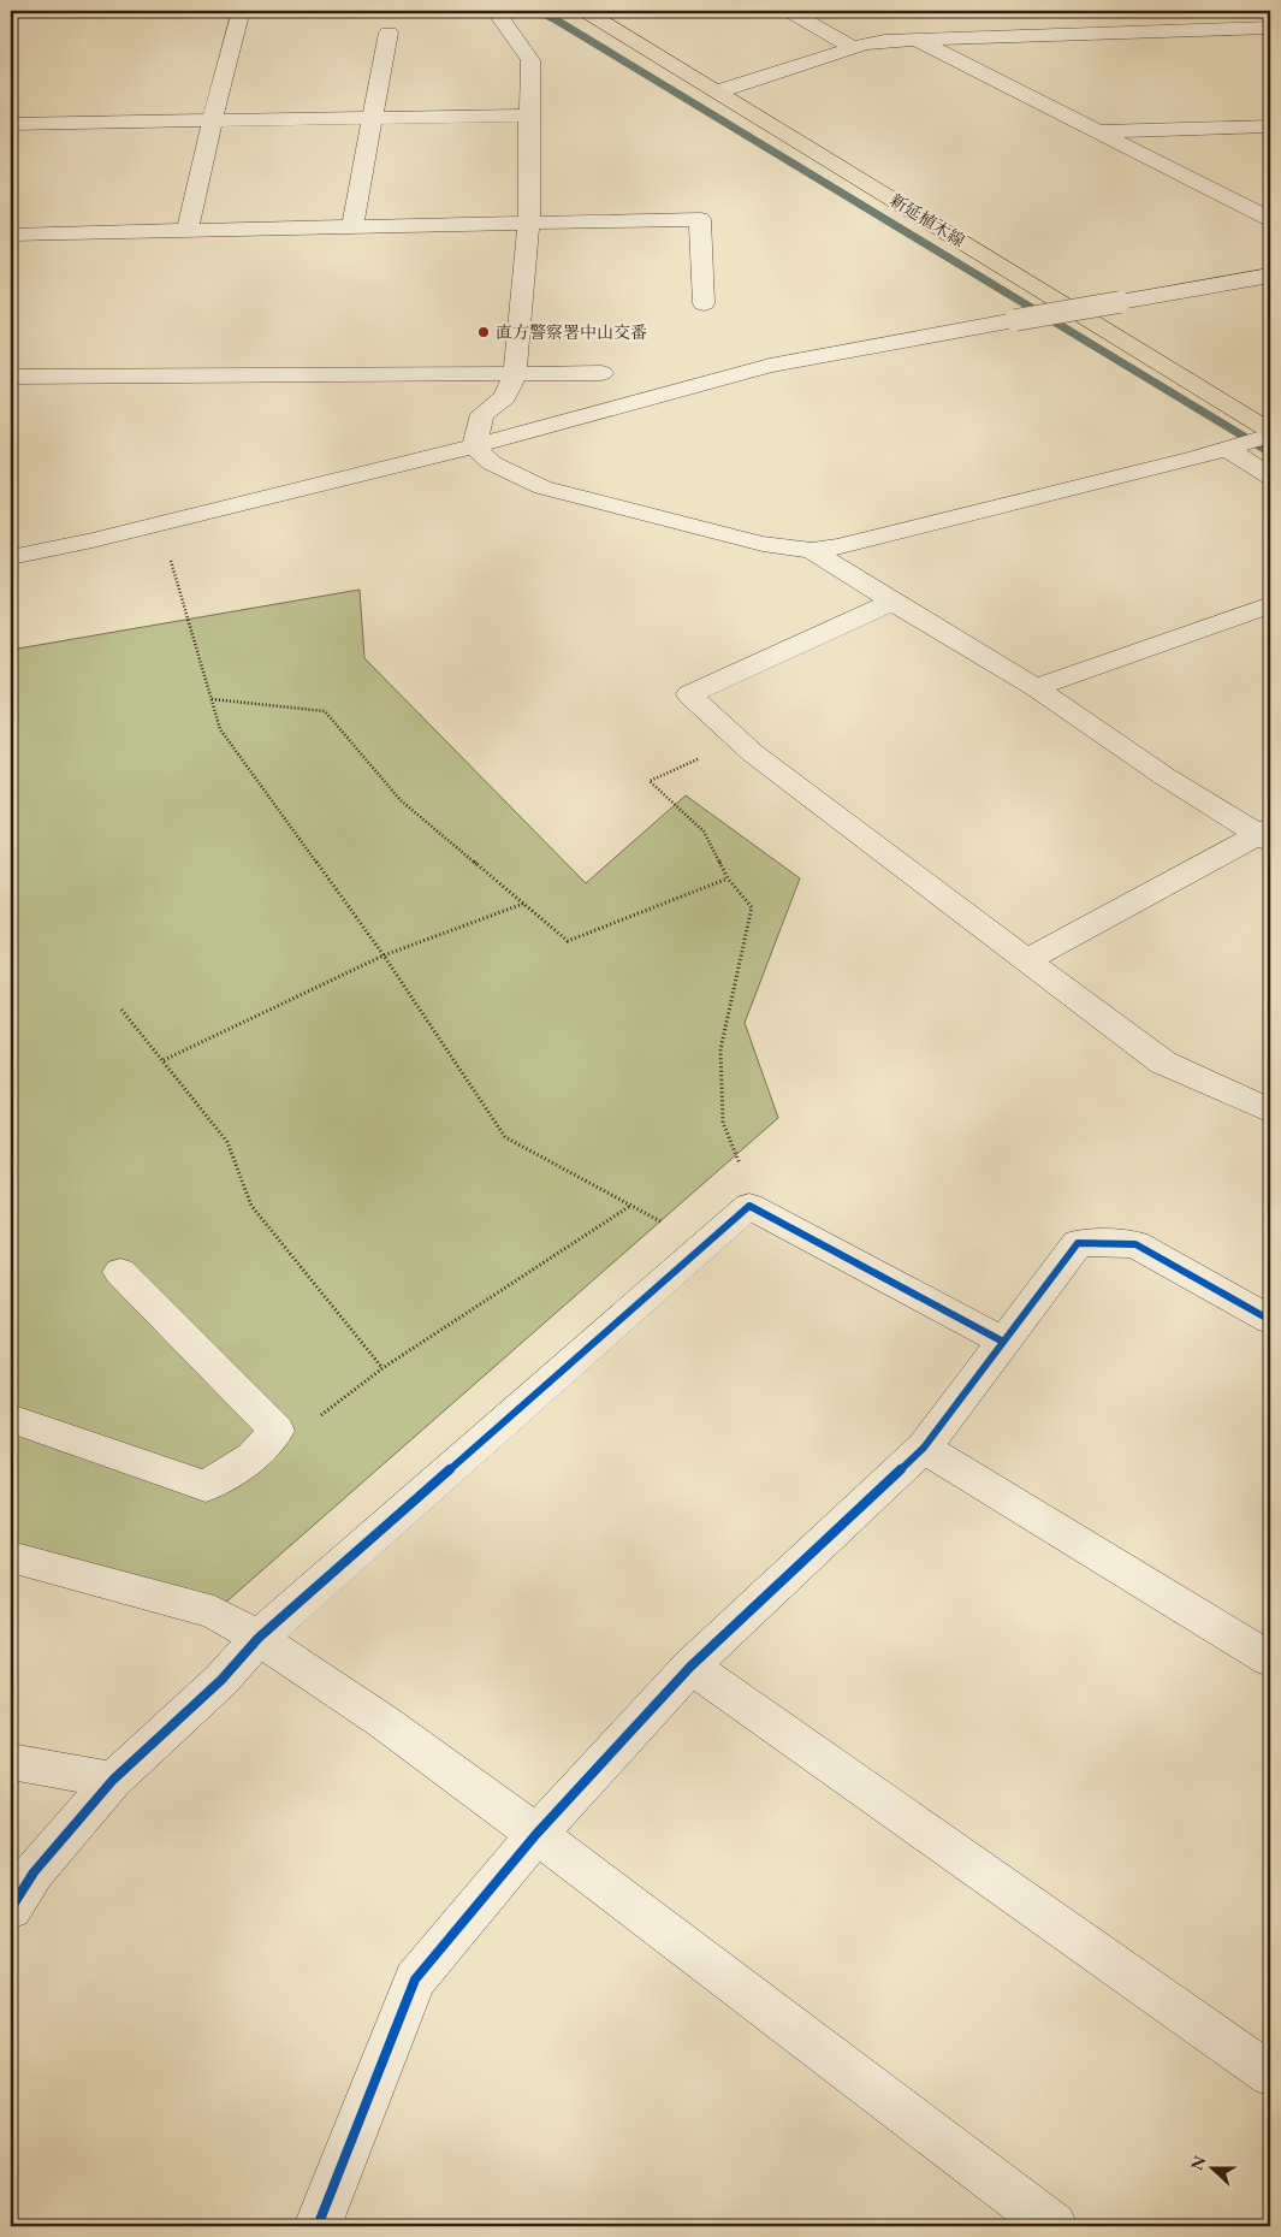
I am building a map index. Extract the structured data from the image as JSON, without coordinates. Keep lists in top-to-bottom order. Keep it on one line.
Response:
{"streets":{"main road":["新延植木線"]},"places":["直方警察署中山交番"],"north":"left"}
